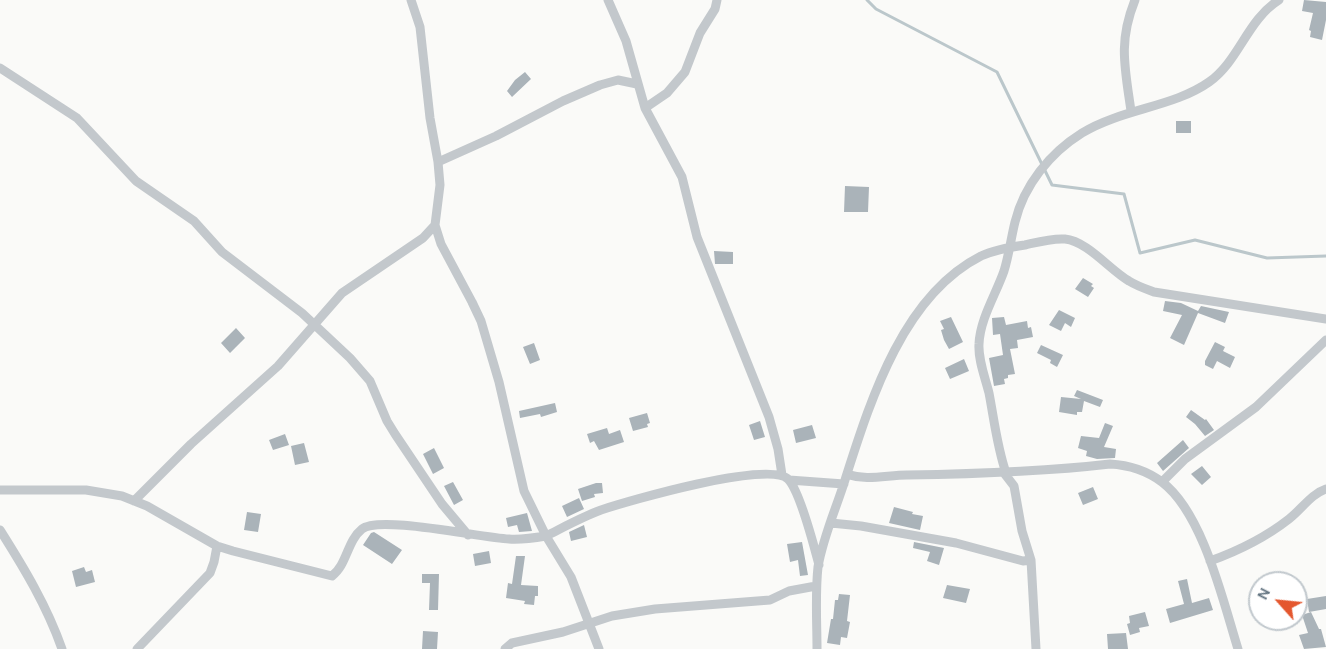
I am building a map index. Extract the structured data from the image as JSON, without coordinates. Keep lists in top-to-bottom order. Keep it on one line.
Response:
{"north":"top left"}
